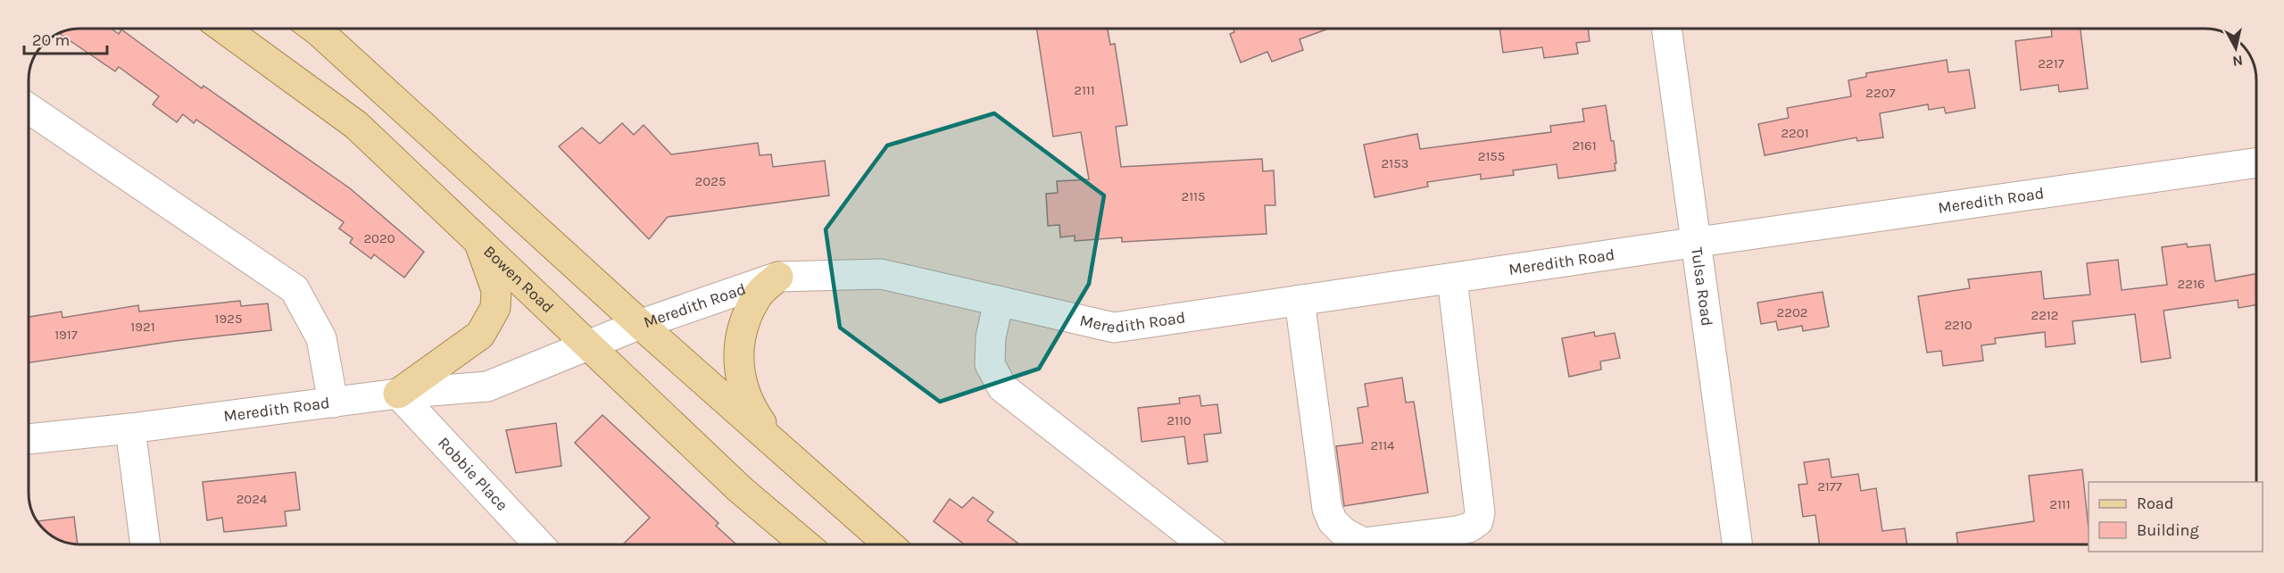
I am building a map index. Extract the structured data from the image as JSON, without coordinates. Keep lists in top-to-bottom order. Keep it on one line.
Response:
{"streets":{"main road":["Bowen Road"],"street":["Meredith Road","Tulsa Road","Robbie Place"]},"crossings":[["Meredith Road","Bowen Road"],["Meredith Road","Tulsa Road"],["Meredith Road","Robbie Place"]],"house_numbers":["2217","2111","2207","2201","2161","2155","2153","2025","2115","2020","2216","2202","2212","1925","2210","1921","1917","2110","2114","2177","2024","2111"],"legend":["Road","Building"],"scale_bar":"20 m","north":"bottom"}
